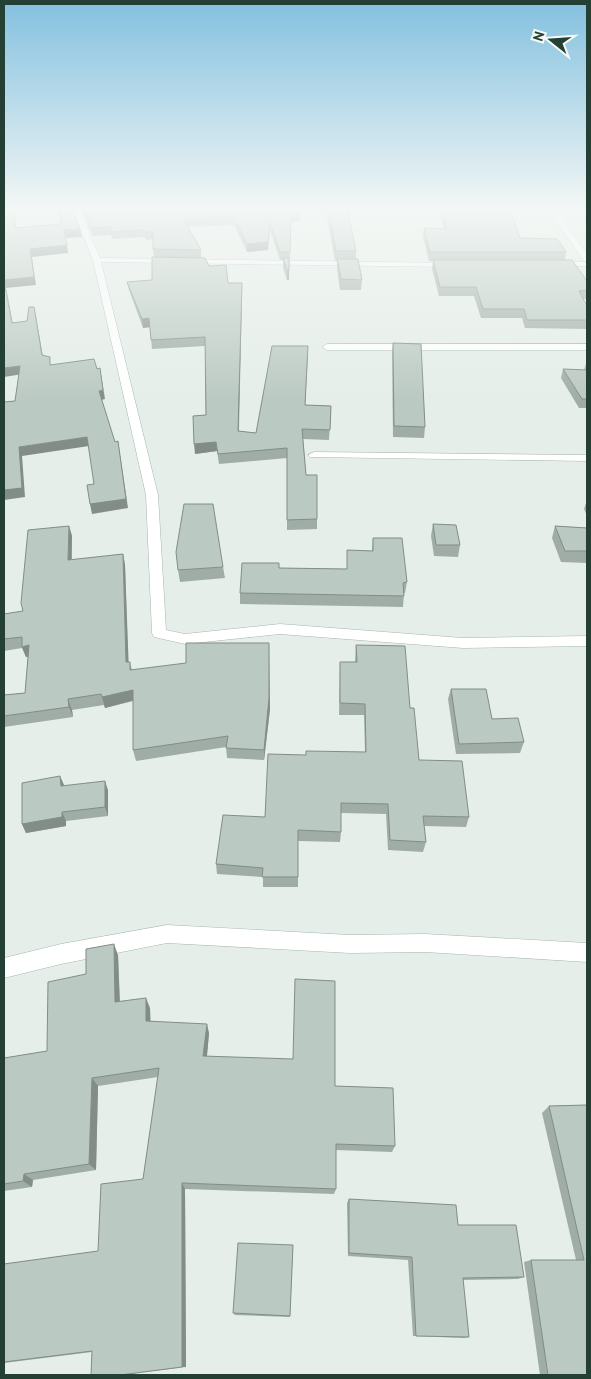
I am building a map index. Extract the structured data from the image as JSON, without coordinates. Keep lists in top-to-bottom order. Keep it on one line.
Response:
{"north":"left"}
